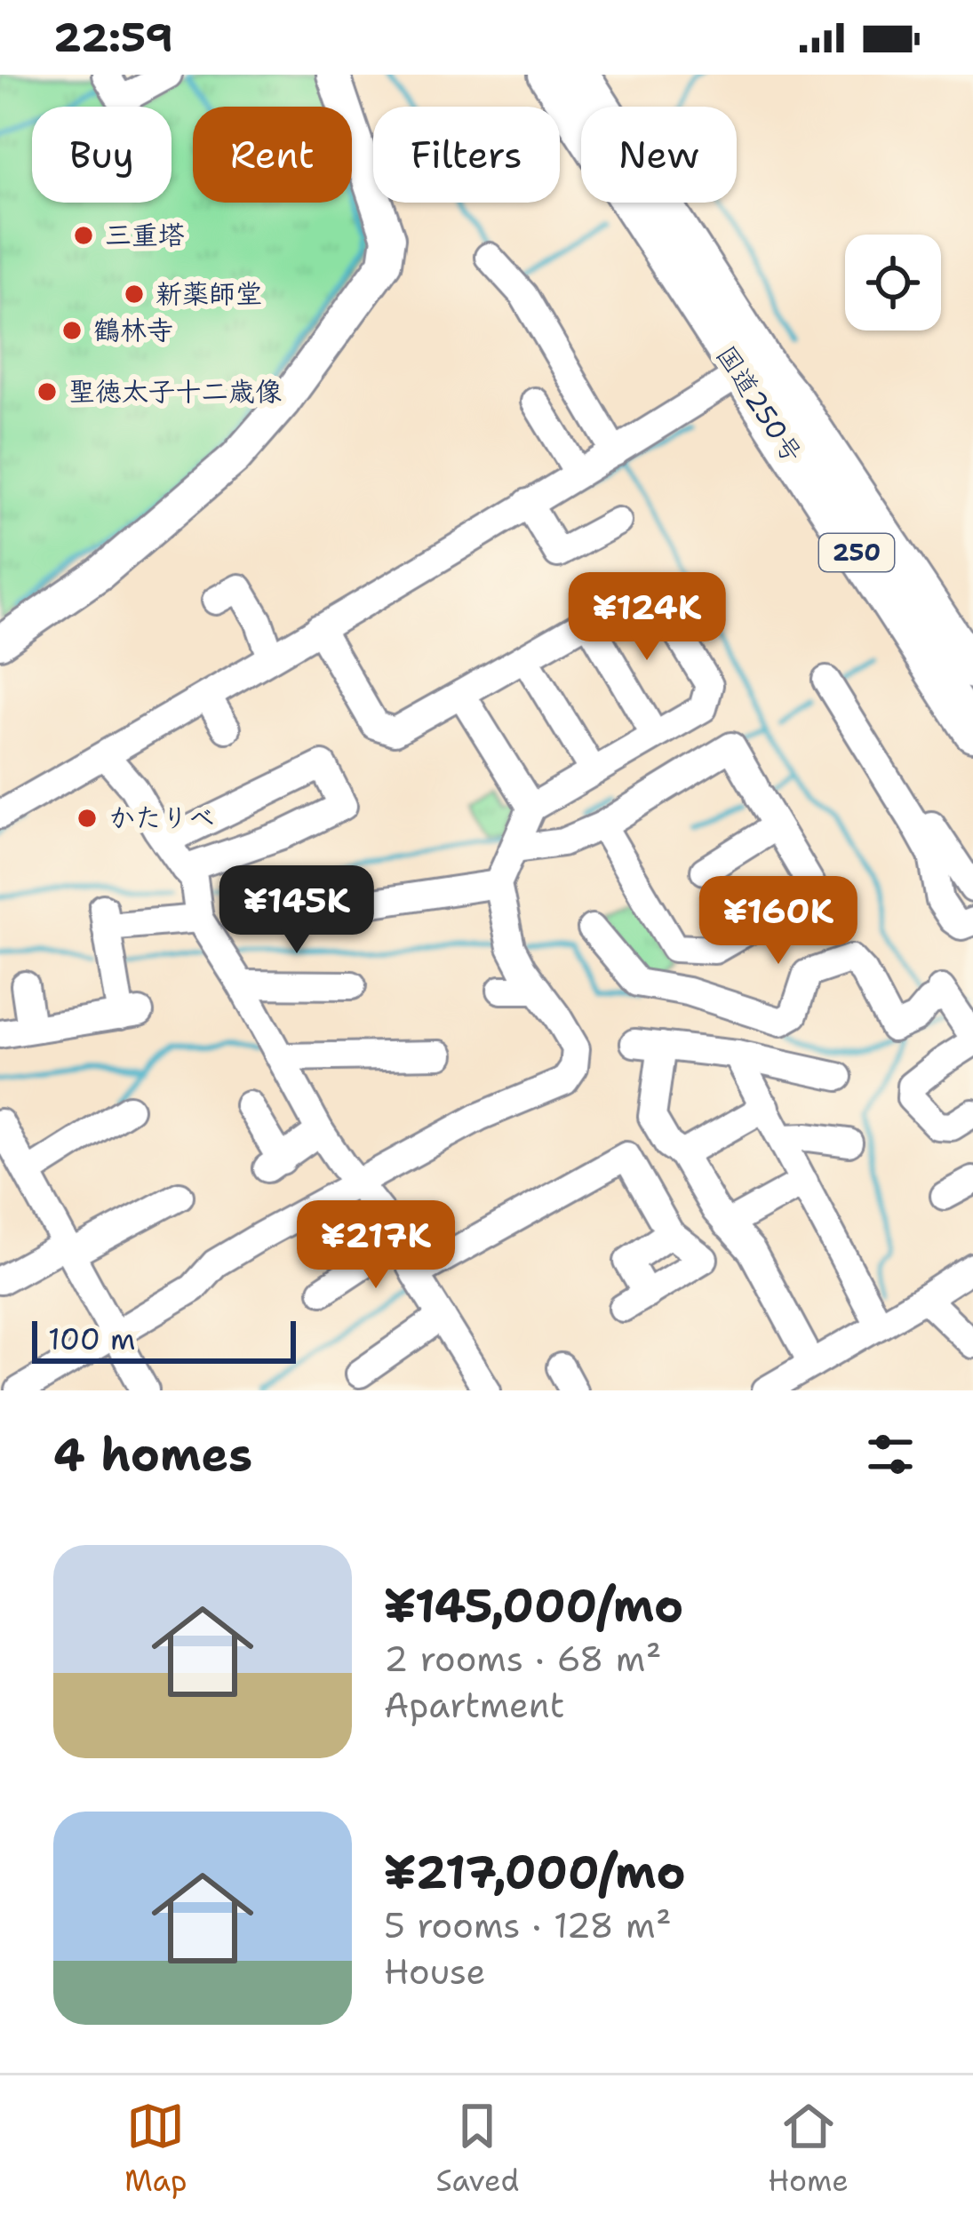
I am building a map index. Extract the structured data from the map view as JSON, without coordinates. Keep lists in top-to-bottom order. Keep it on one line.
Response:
{"streets":{"highway":["国道250号","250"]},"crossings":[["国道250号","250"]],"places":["三重塔","新薬師堂","鶴林寺","聖徳太子十二歳像","かたりべ"],"scale_bar":"100 m","page":{"status":"22:59","chip":["Buy","Rent","Filters","New"],"price":["¥124K","¥145K","¥160K","¥217K"],"scale":"100 m","heading":"4 homes","list":[{"name":"¥145,000/mo","note":"2 rooms · 68 m² · Apartment"},{"name":"¥217,000/mo","note":"5 rooms · 128 m² · House"}],"tabs":["Map","Saved","Home"]}}
